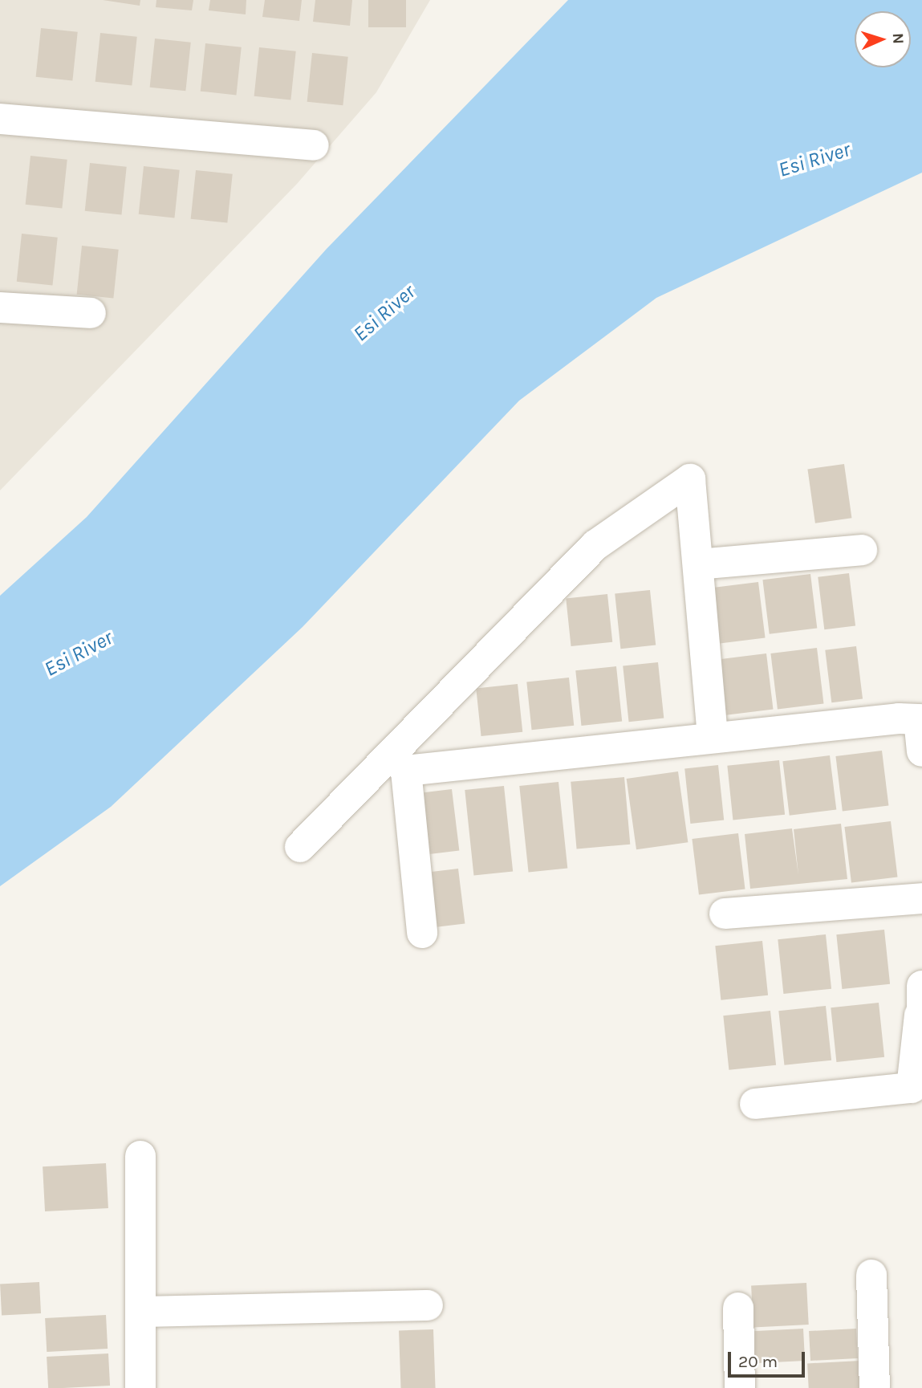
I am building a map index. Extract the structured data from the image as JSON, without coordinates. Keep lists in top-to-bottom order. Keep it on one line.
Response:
{"water":["Esi River"],"scale_bar":"20 m","north":"right"}
